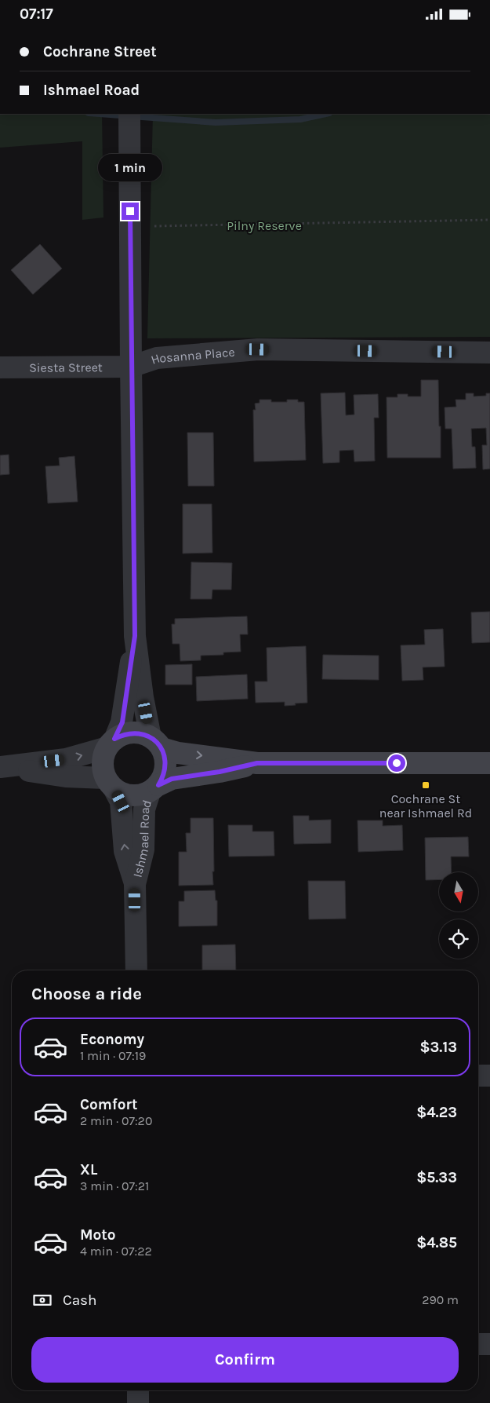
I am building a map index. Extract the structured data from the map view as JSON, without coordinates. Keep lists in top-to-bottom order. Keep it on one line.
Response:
{"streets":{"street":["Hosanna Place","Siesta Street","Ishmael Road"]},"crossings":[["Hosanna Place","Siesta Street"]],"one_way":["Ishmael Road"],"parks":["Pilny Reserve"],"places":{"transit":["Cochrane St near Ishmael Rd"]},"north":"bottom","page":{"status":"07:17","banner":["Cochrane Street","Ishmael Road"],"bubble":"1 min","heading":"Choose a ride","list":[{"name":"Economy","note":"1 min · 07:19","value":"$3.13"},{"name":"Comfort","note":"2 min · 07:20","value":"$4.23"},{"name":"XL","note":"3 min · 07:21","value":"$5.33"},{"name":"Moto","note":"4 min · 07:22","value":"$4.85"}],"pay":["Cash","290 m"],"buttons":"Confirm"}}
